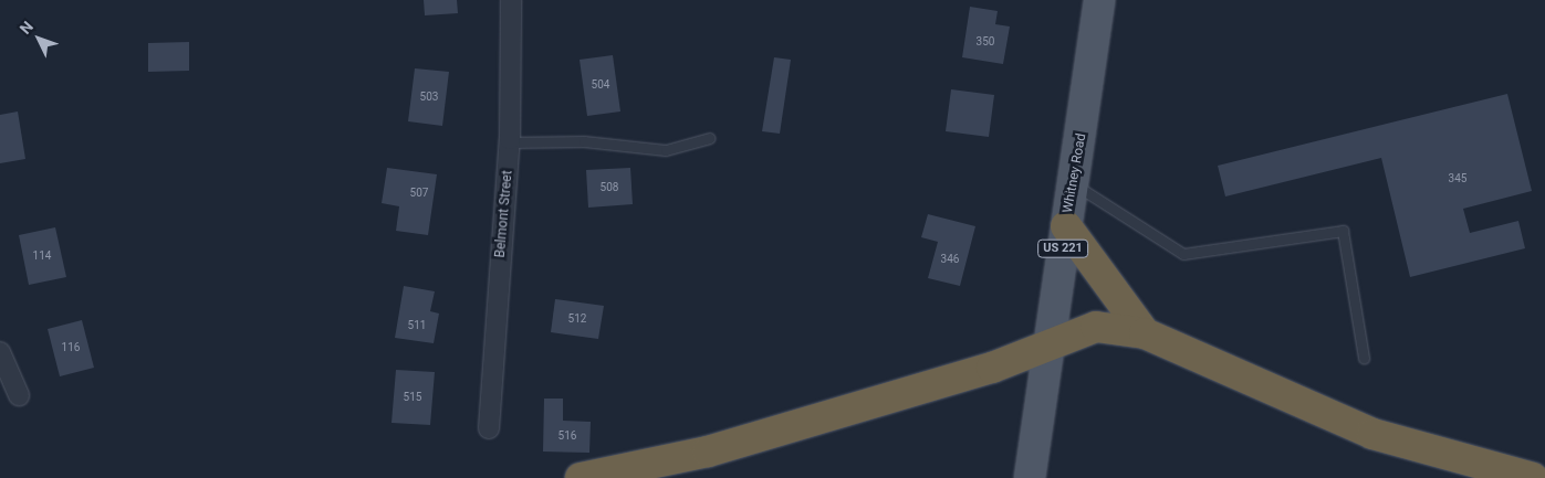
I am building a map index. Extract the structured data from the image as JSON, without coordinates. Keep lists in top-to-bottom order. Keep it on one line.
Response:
{"streets":{"main road":["Whitney Road","US 221"],"street":["Belmont Street"]},"house_numbers":["350","504","503","345","508","507","114","346","512","511","116","515","516"],"north":"top left"}
